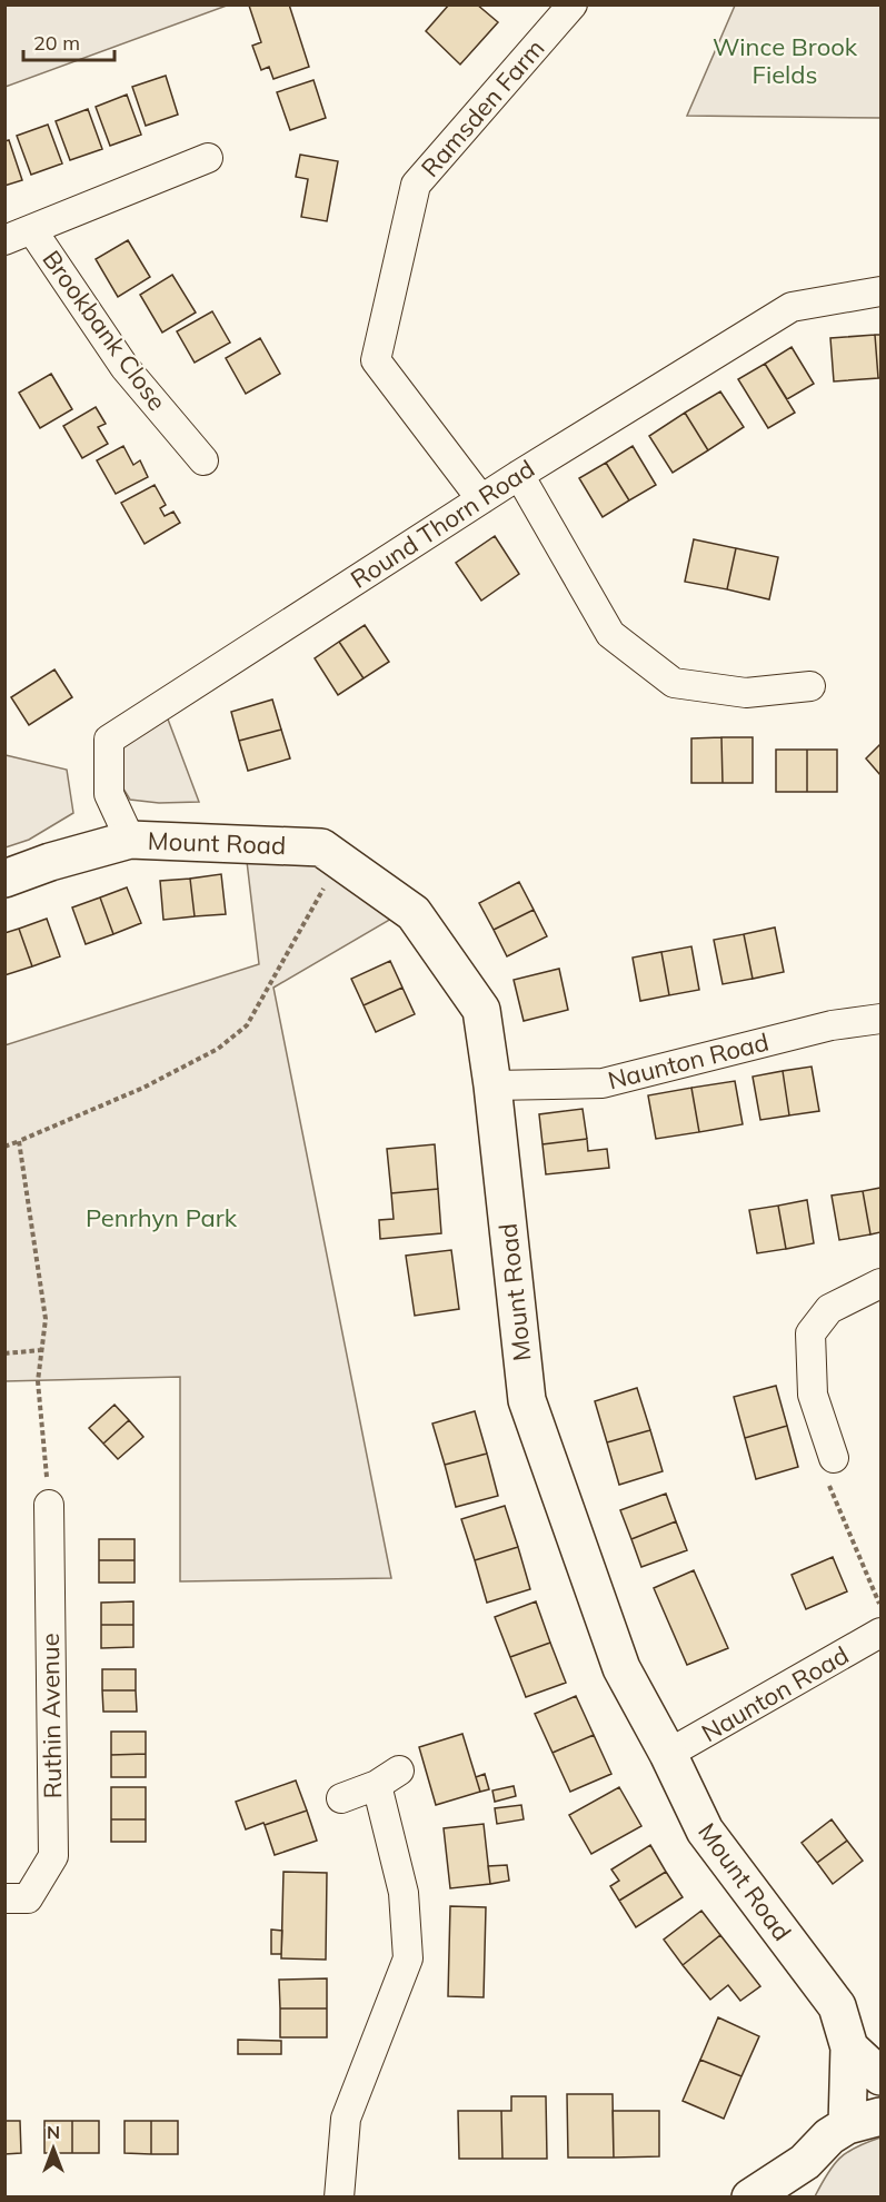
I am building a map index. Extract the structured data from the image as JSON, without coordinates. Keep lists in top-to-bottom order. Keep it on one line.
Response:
{"streets":{"street":["Ramsden Farm","Brookbank Close","Round Thorn Road","Mount Road","Naunton Road","Ruthin Avenue"]},"crossings":[["Ramsden Farm","Round Thorn Road"],["Round Thorn Road","Mount Road"],["Mount Road","Naunton Road"]],"parks":["Wince Brook Fields","Penrhyn Park"],"scale_bar":"20 m","north":"top"}
